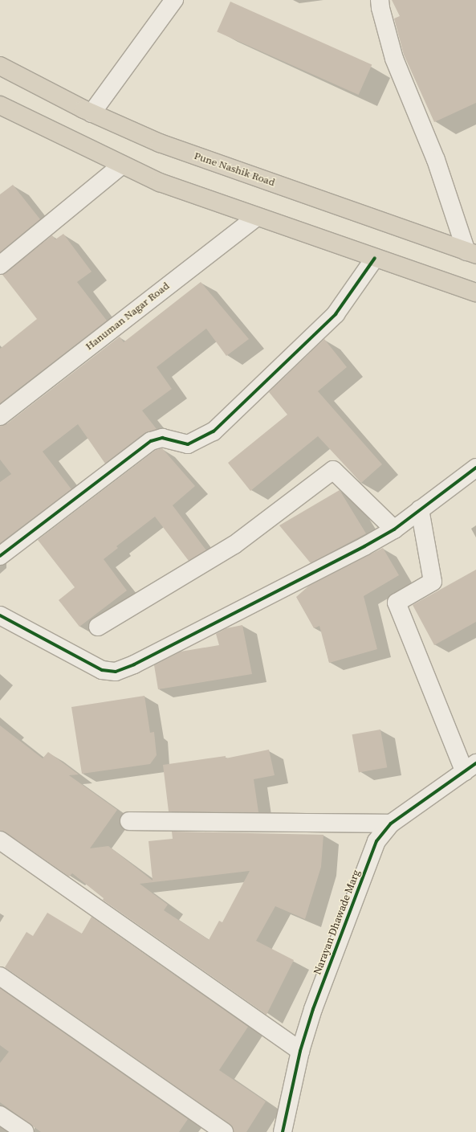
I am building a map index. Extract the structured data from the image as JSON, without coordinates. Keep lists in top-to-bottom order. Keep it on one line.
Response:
{"streets":{"highway":["Pune Nashik Road"],"street":["Hanuman Nagar Road","Narayan Dhawade Marg"]}}
